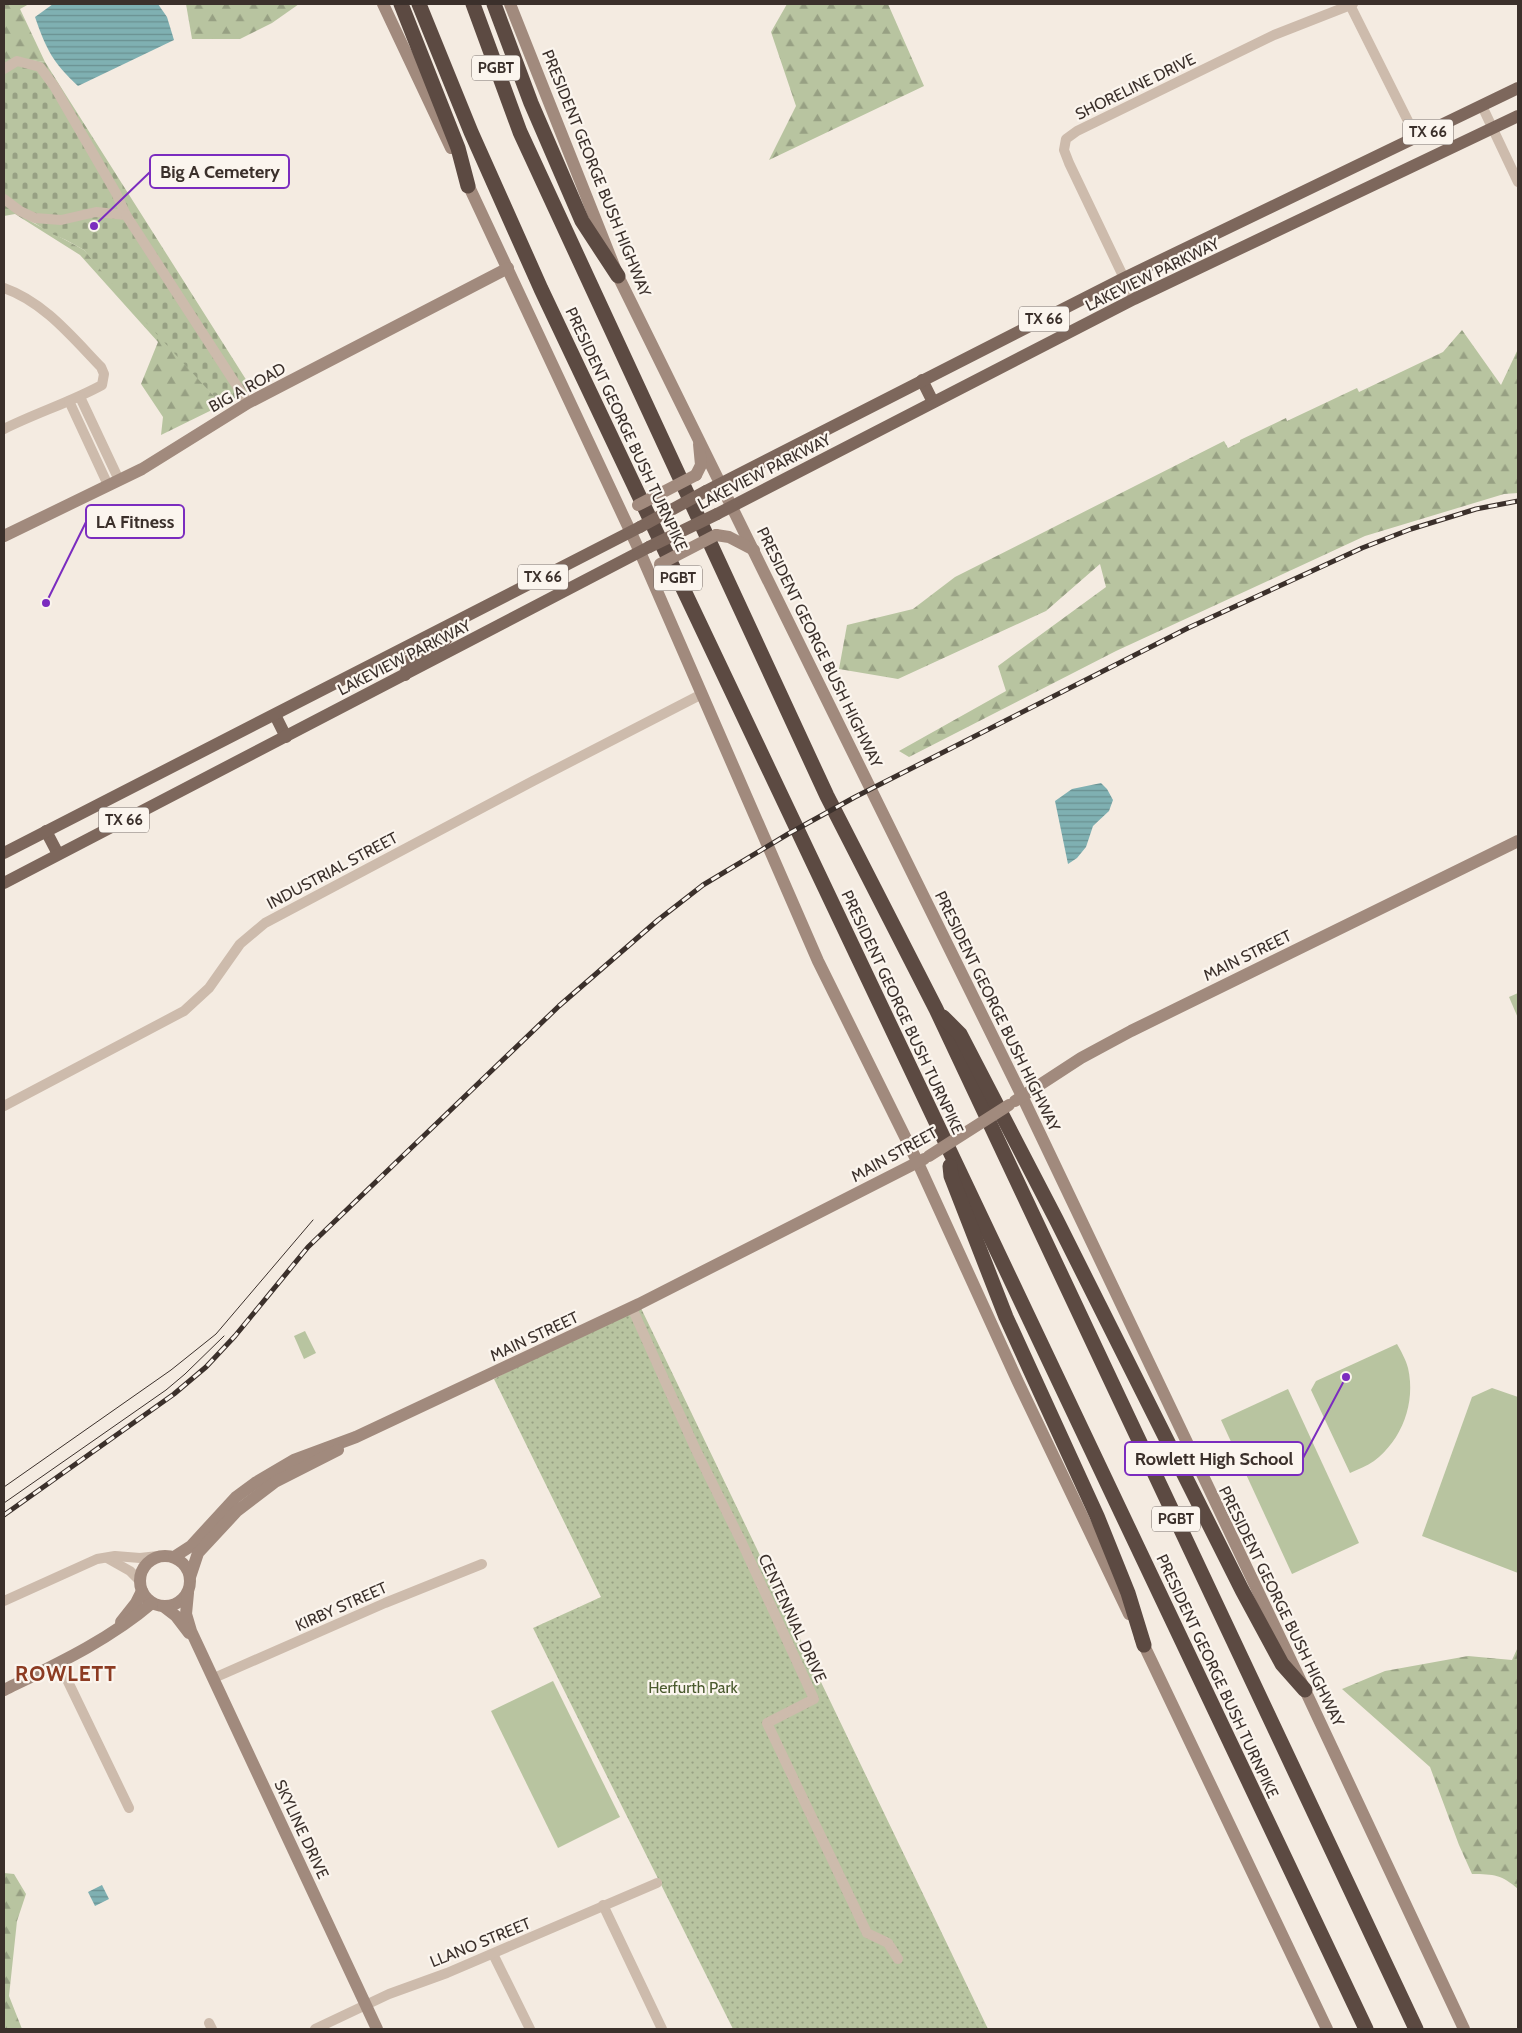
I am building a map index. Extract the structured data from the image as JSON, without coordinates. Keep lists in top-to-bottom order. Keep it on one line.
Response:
{"streets":{"highway":["PGBT","PRESIDENT GEORGE BUSH TURNPIKE"],"main road":["TX 66","PRESIDENT GEORGE BUSH HIGHWAY","LAKEVIEW PARKWAY","BIG A ROAD","MAIN STREET","SKYLINE DRIVE"],"street":["SHORELINE DRIVE","INDUSTRIAL STREET","KIRBY STREET","CENTENNIAL DRIVE","LLANO STREET"]},"crossings":[["SHORELINE DRIVE","LAKEVIEW PARKWAY"],["PRESIDENT GEORGE BUSH HIGHWAY","LAKEVIEW PARKWAY"],["PRESIDENT GEORGE BUSH HIGHWAY","MAIN STREET"],["MAIN STREET","CENTENNIAL DRIVE"],["MAIN STREET","SKYLINE DRIVE"],["KIRBY STREET","SKYLINE DRIVE"],["SKYLINE DRIVE","LLANO STREET"]],"districts":["ROWLETT"],"parks":["Herfurth Park"],"places":["Big A Cemetery","LA Fitness","Rowlett High School"]}
